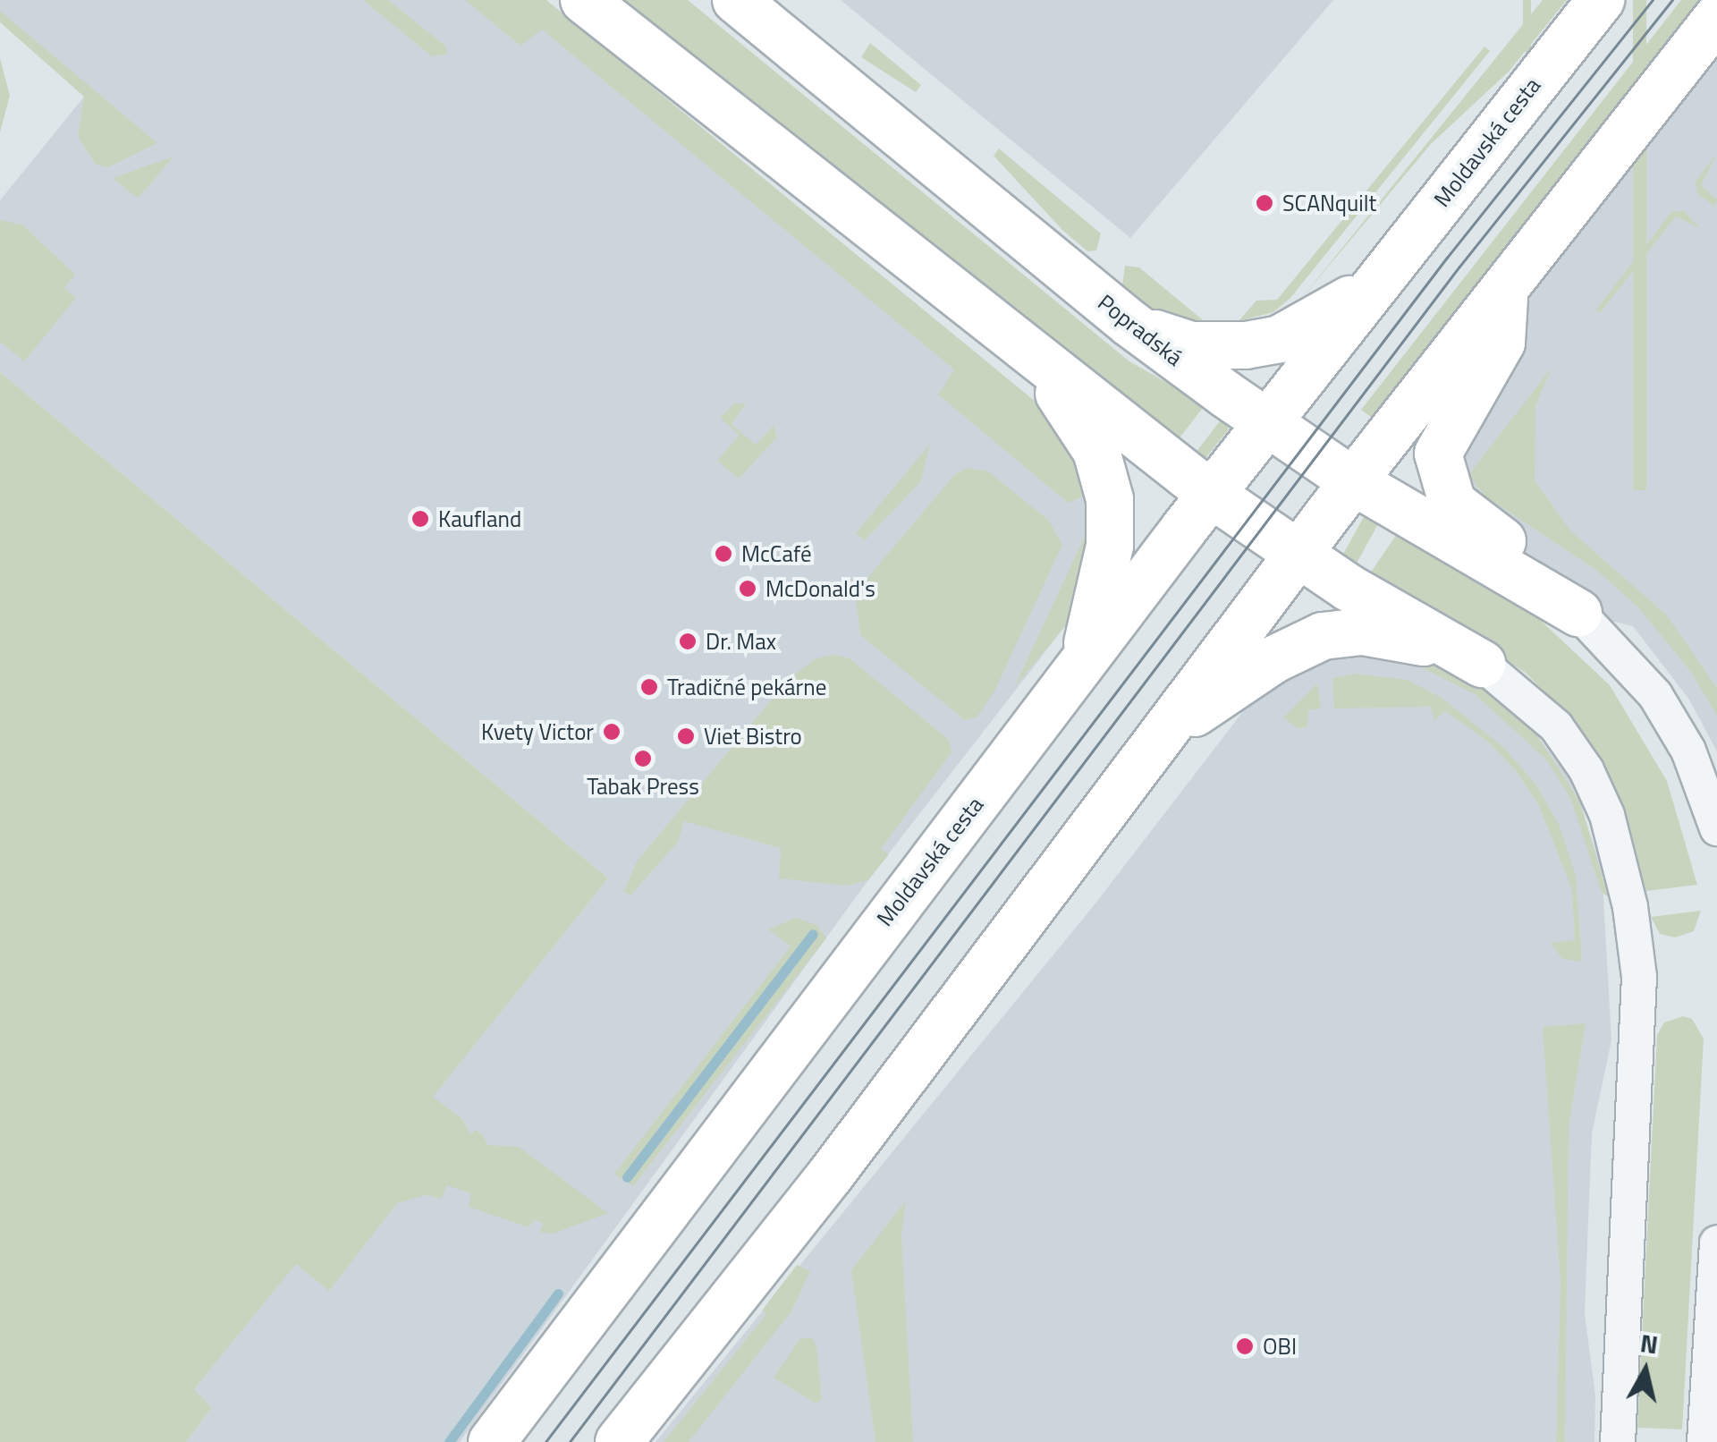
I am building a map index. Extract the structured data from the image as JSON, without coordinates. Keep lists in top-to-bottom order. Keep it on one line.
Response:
{"streets":{"street":["Moldavská cesta","Popradská"]},"crossings":[["Moldavská cesta","Popradská"]],"places":["SCANquilt","Kaufland","McCafé","McDonald's","Dr. Max","Tradičné pekárne","Kvety Victor","Viet Bistro","Tabak Press","OBI"],"north":"top"}
